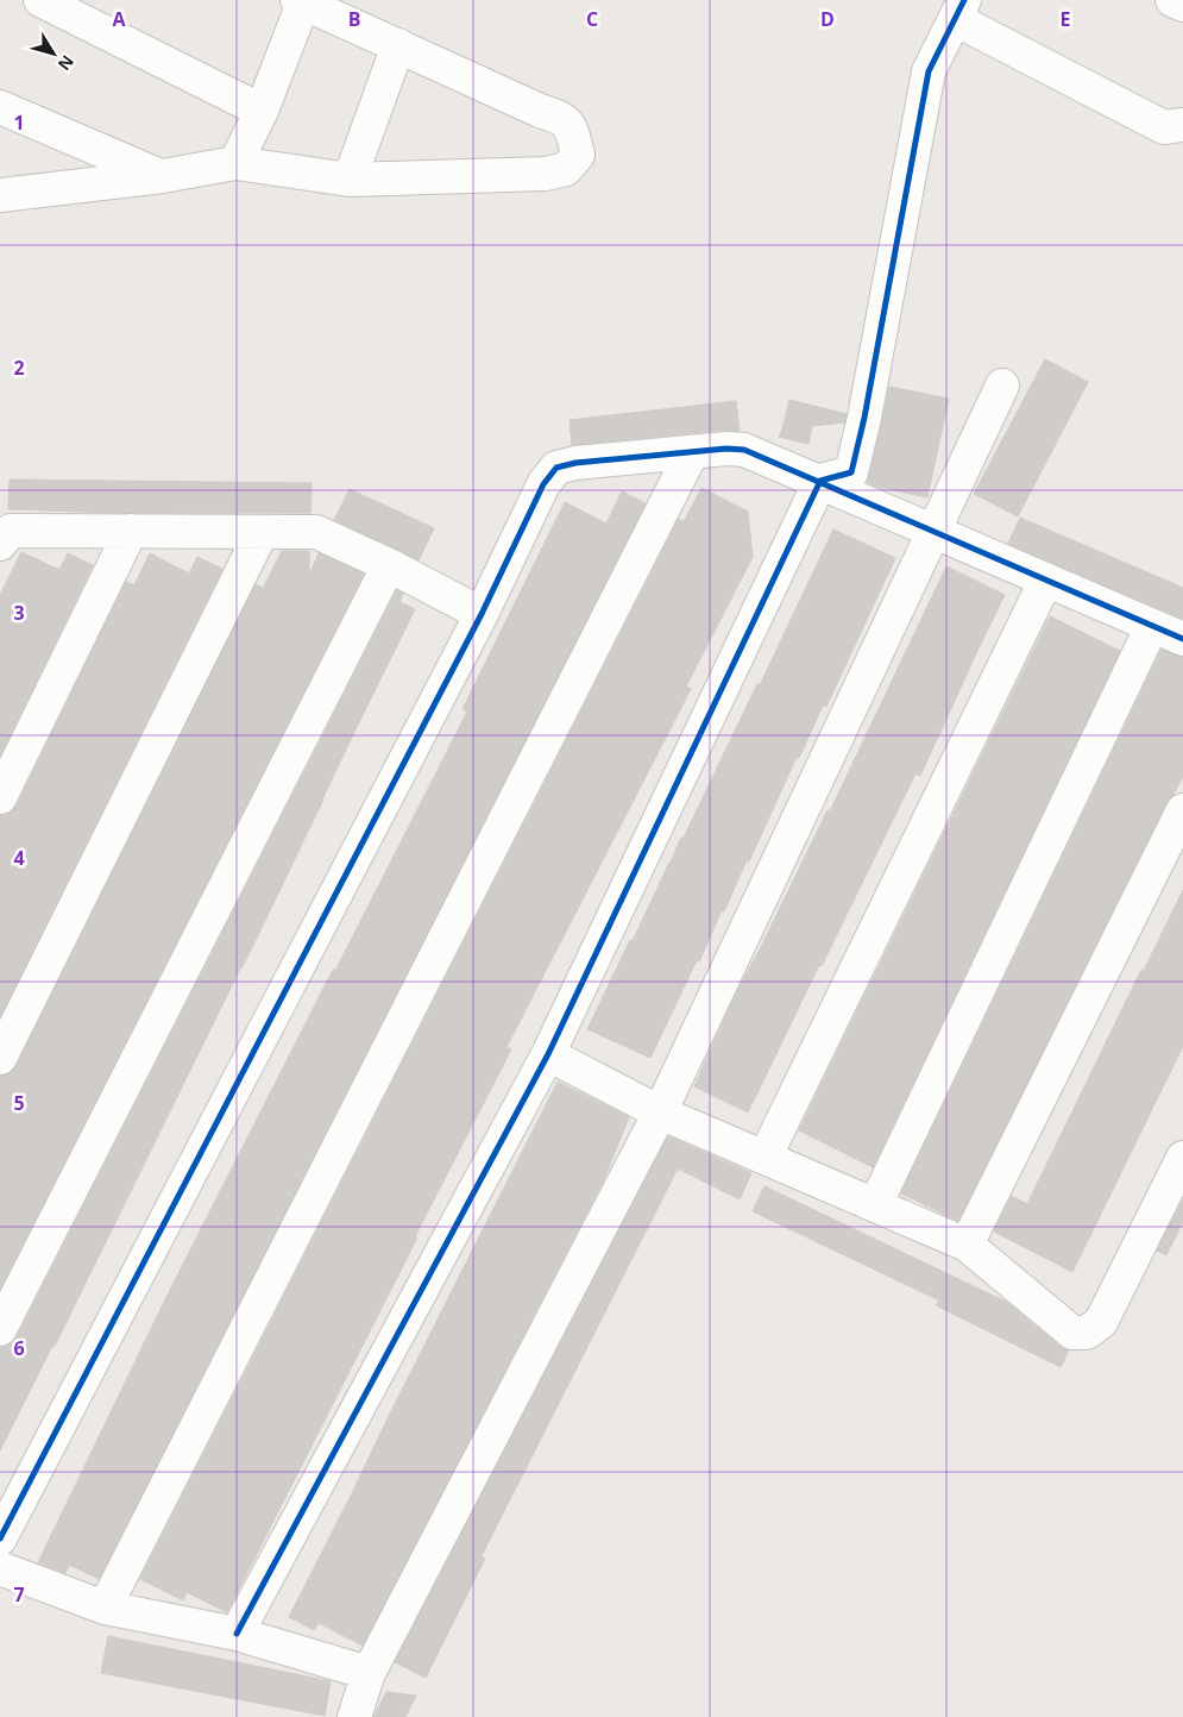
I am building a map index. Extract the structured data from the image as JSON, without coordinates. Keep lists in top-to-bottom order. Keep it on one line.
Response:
{"north":"bottom right","grid":{"columns":["A","B","C","D","E"],"rows":["1","2","3","4","5","6","7"]}}
